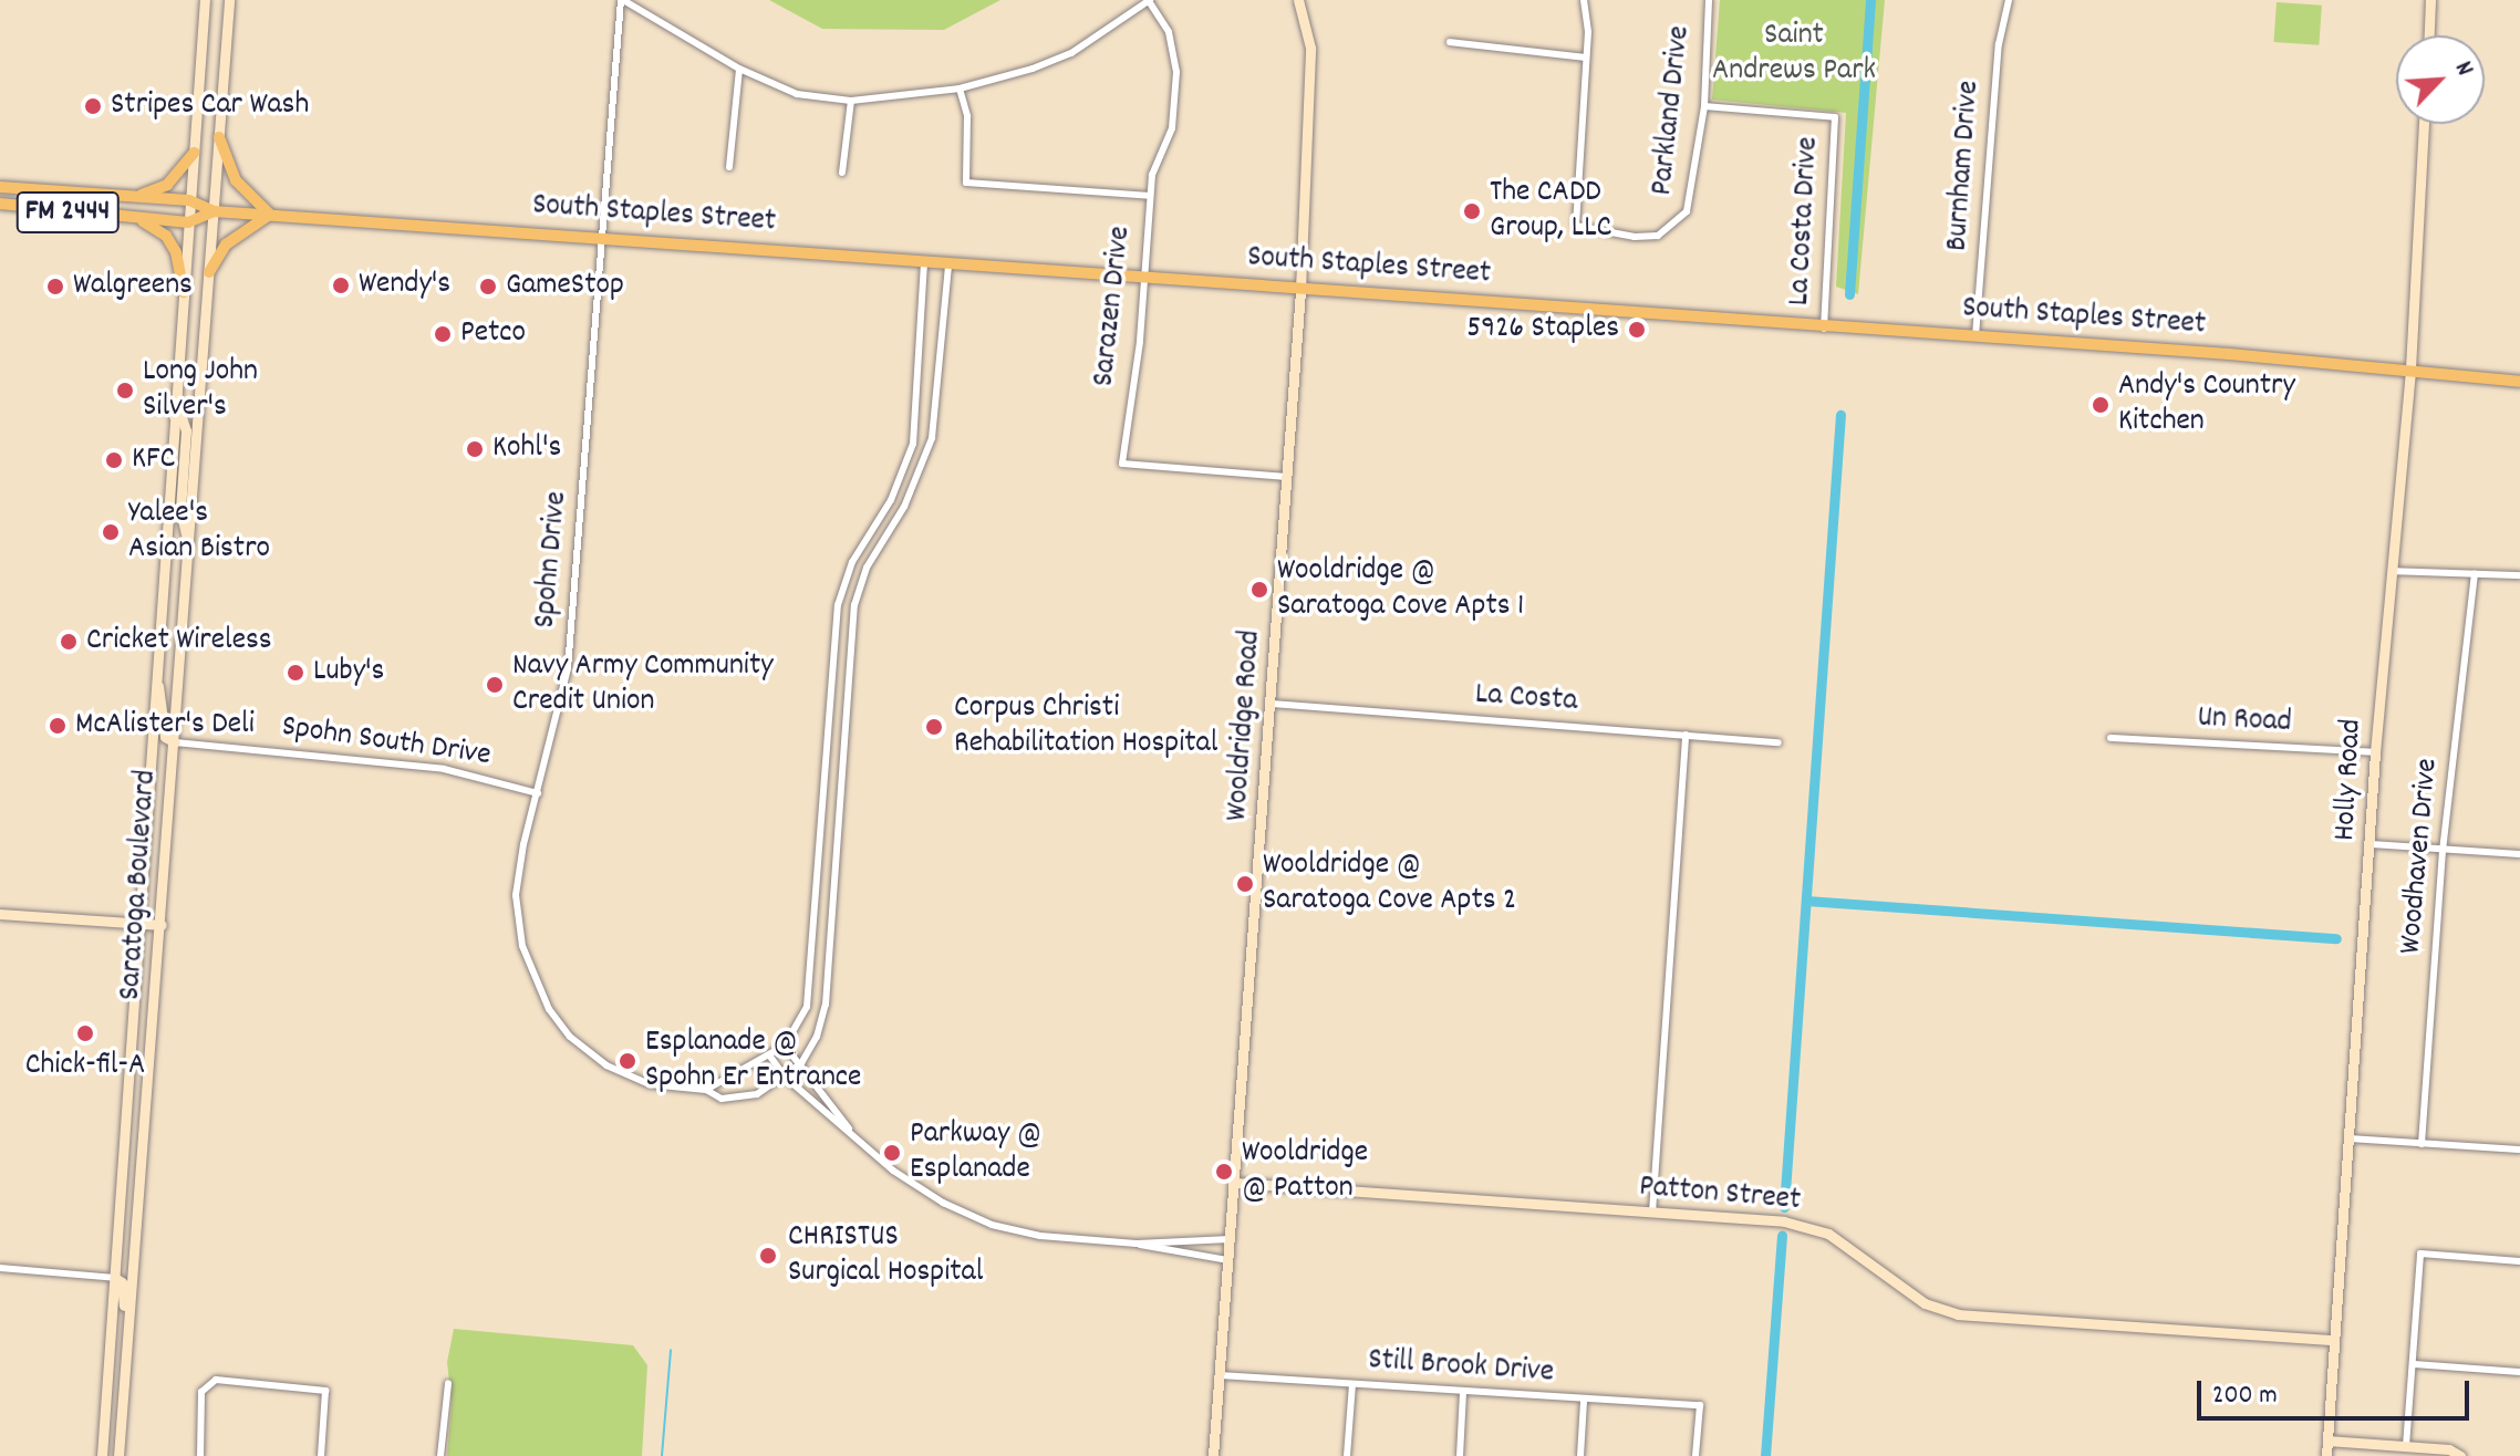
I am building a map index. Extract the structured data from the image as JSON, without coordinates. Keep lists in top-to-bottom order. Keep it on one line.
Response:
{"streets":{"main road":["FM 2444","South Staples Street","Wooldridge Road","Holly Road","Saratoga Boulevard","Patton Street"],"street":["Parkland Drive","Burnham Drive","La Costa Drive","Sarazen Drive","Spohn Drive","La Costa","Un Road","Spohn South Drive","Woodhaven Drive","Still Brook Drive"]},"crossings":[["Parkland Drive","La Costa Drive"],["Burnham Drive","South Staples Street"],["South Staples Street","La Costa Drive"],["South Staples Street","Sarazen Drive"],["South Staples Street","Spohn Drive"],["South Staples Street","Wooldridge Road"],["South Staples Street","Holly Road"],["South Staples Street","Saratoga Boulevard"],["Sarazen Drive","Wooldridge Road"],["Spohn Drive","Spohn South Drive"],["La Costa","Wooldridge Road"],["Un Road","Holly Road"],["Wooldridge Road","Patton Street"],["Wooldridge Road","Still Brook Drive"],["Spohn South Drive","Saratoga Boulevard"],["Holly Road","Patton Street"]],"parks":["Saint Andrews Park"],"places":["Stripes Car Wash","The CADD Group, LLC","Wendy's","Walgreens","GameStop","5926 Staples","Petco","Long John Silver's","Andy's Country Kitchen","Kohl's","KFC","Yalee's Asian Bistro","Wooldridge @ Saratoga Cove Apts 1","Cricket Wireless","Luby's","Navy Army Community Credit Union","McAlister's Deli","Corpus Christi Rehabilitation Hospital","Wooldridge @ Saratoga Cove Apts 2","Chick-fil-A","Esplanade @ Spohn Er Entrance","Parkway @ Esplanade","Wooldridge @ Patton","CHRISTUS Surgical Hospital"],"scale_bar":"200 m","north":"top right"}
